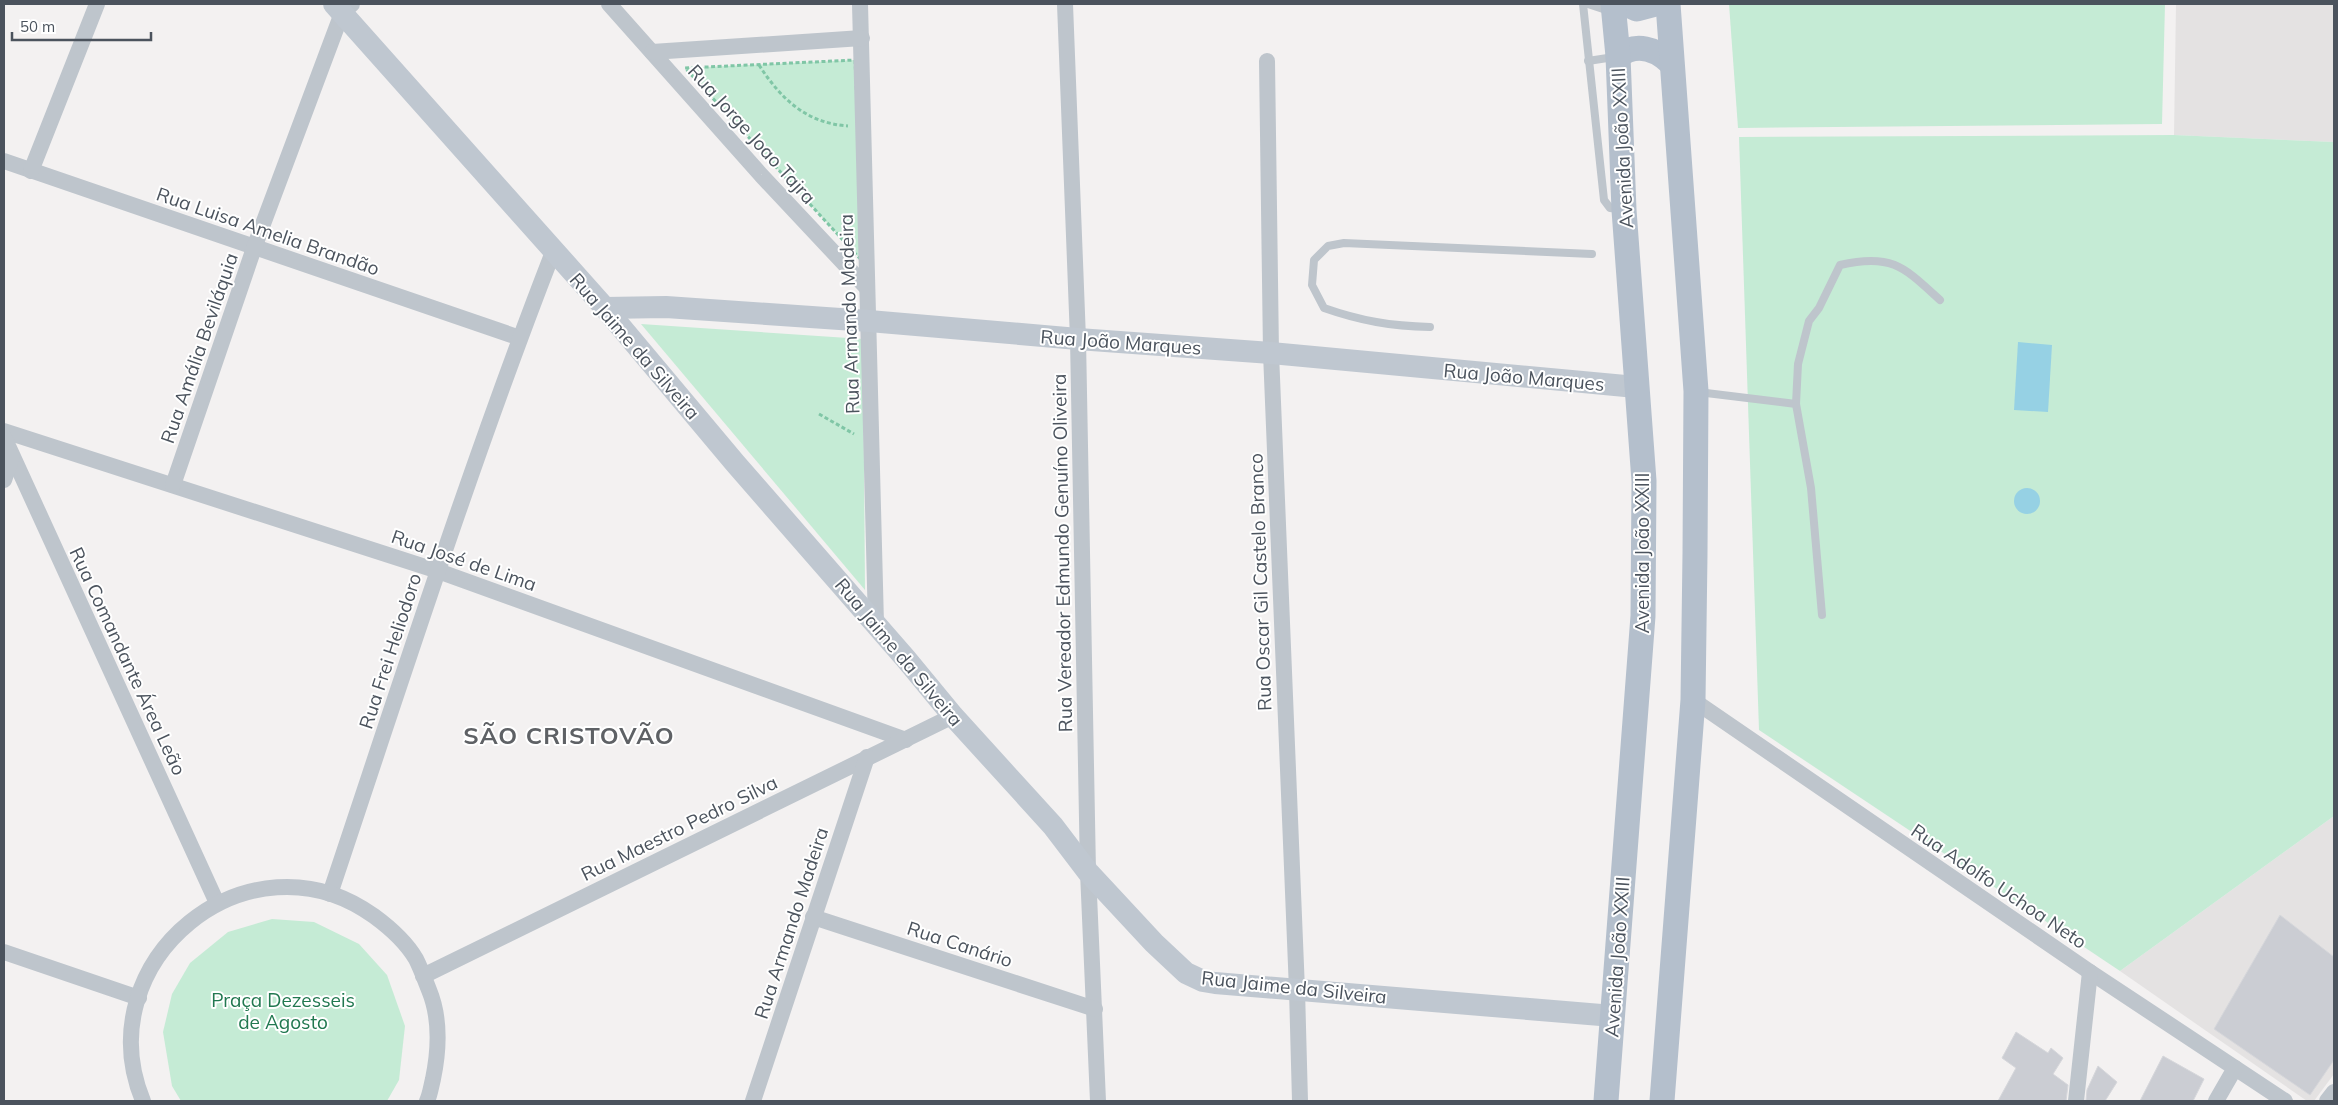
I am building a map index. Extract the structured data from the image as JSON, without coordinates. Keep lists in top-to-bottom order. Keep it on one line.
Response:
{"streets":{"main road":["Avenida João XXIII"],"street":["Rua Jorge Joao Tajra","Rua Luisa Amelia Brandão","Rua Armando Madeira","Rua João Marques","Rua Jaime da Silveira","Rua Amália Beviláquia","Rua Vereador Edmundo Genuíno Oliveira","Rua José de Lima","Rua Oscar Gil Castelo Branco","Rua Frei Heliodoro","Rua Comandante Área Leão","Rua Maestro Pedro Silva","Rua Adolfo Uchoa Neto","Rua Canário"]},"crossings":[["Rua Jorge Joao Tajra","Rua Armando Madeira"],["Avenida João XXIII","Rua João Marques"],["Avenida João XXIII","Rua Jaime da Silveira"],["Rua Luisa Amelia Brandão","Rua Amália Beviláquia"],["Rua Luisa Amelia Brandão","Rua Frei Heliodoro"],["Rua Armando Madeira","Rua João Marques"],["Rua Armando Madeira","Rua Jaime da Silveira"],["Rua Armando Madeira","Rua Maestro Pedro Silva"],["Rua Armando Madeira","Rua Canário"],["Rua João Marques","Rua Jaime da Silveira"],["Rua João Marques","Rua Vereador Edmundo Genuíno Oliveira"],["Rua João Marques","Rua Oscar Gil Castelo Branco"],["Rua Jaime da Silveira","Rua Amália Beviláquia"],["Rua Jaime da Silveira","Rua Vereador Edmundo Genuíno Oliveira"],["Rua Jaime da Silveira","Rua Oscar Gil Castelo Branco"],["Rua Jaime da Silveira","Rua Frei Heliodoro"],["Rua Jaime da Silveira","Rua Maestro Pedro Silva"],["Rua Amália Beviláquia","Rua José de Lima"],["Rua Vereador Edmundo Genuíno Oliveira","Rua Canário"],["Rua José de Lima","Rua Frei Heliodoro"],["Rua José de Lima","Rua Maestro Pedro Silva"]],"districts":["SÃO CRISTOVÃO"],"parks":["Praça Dezesseis de Agosto"],"scale_bar":"50 m"}
